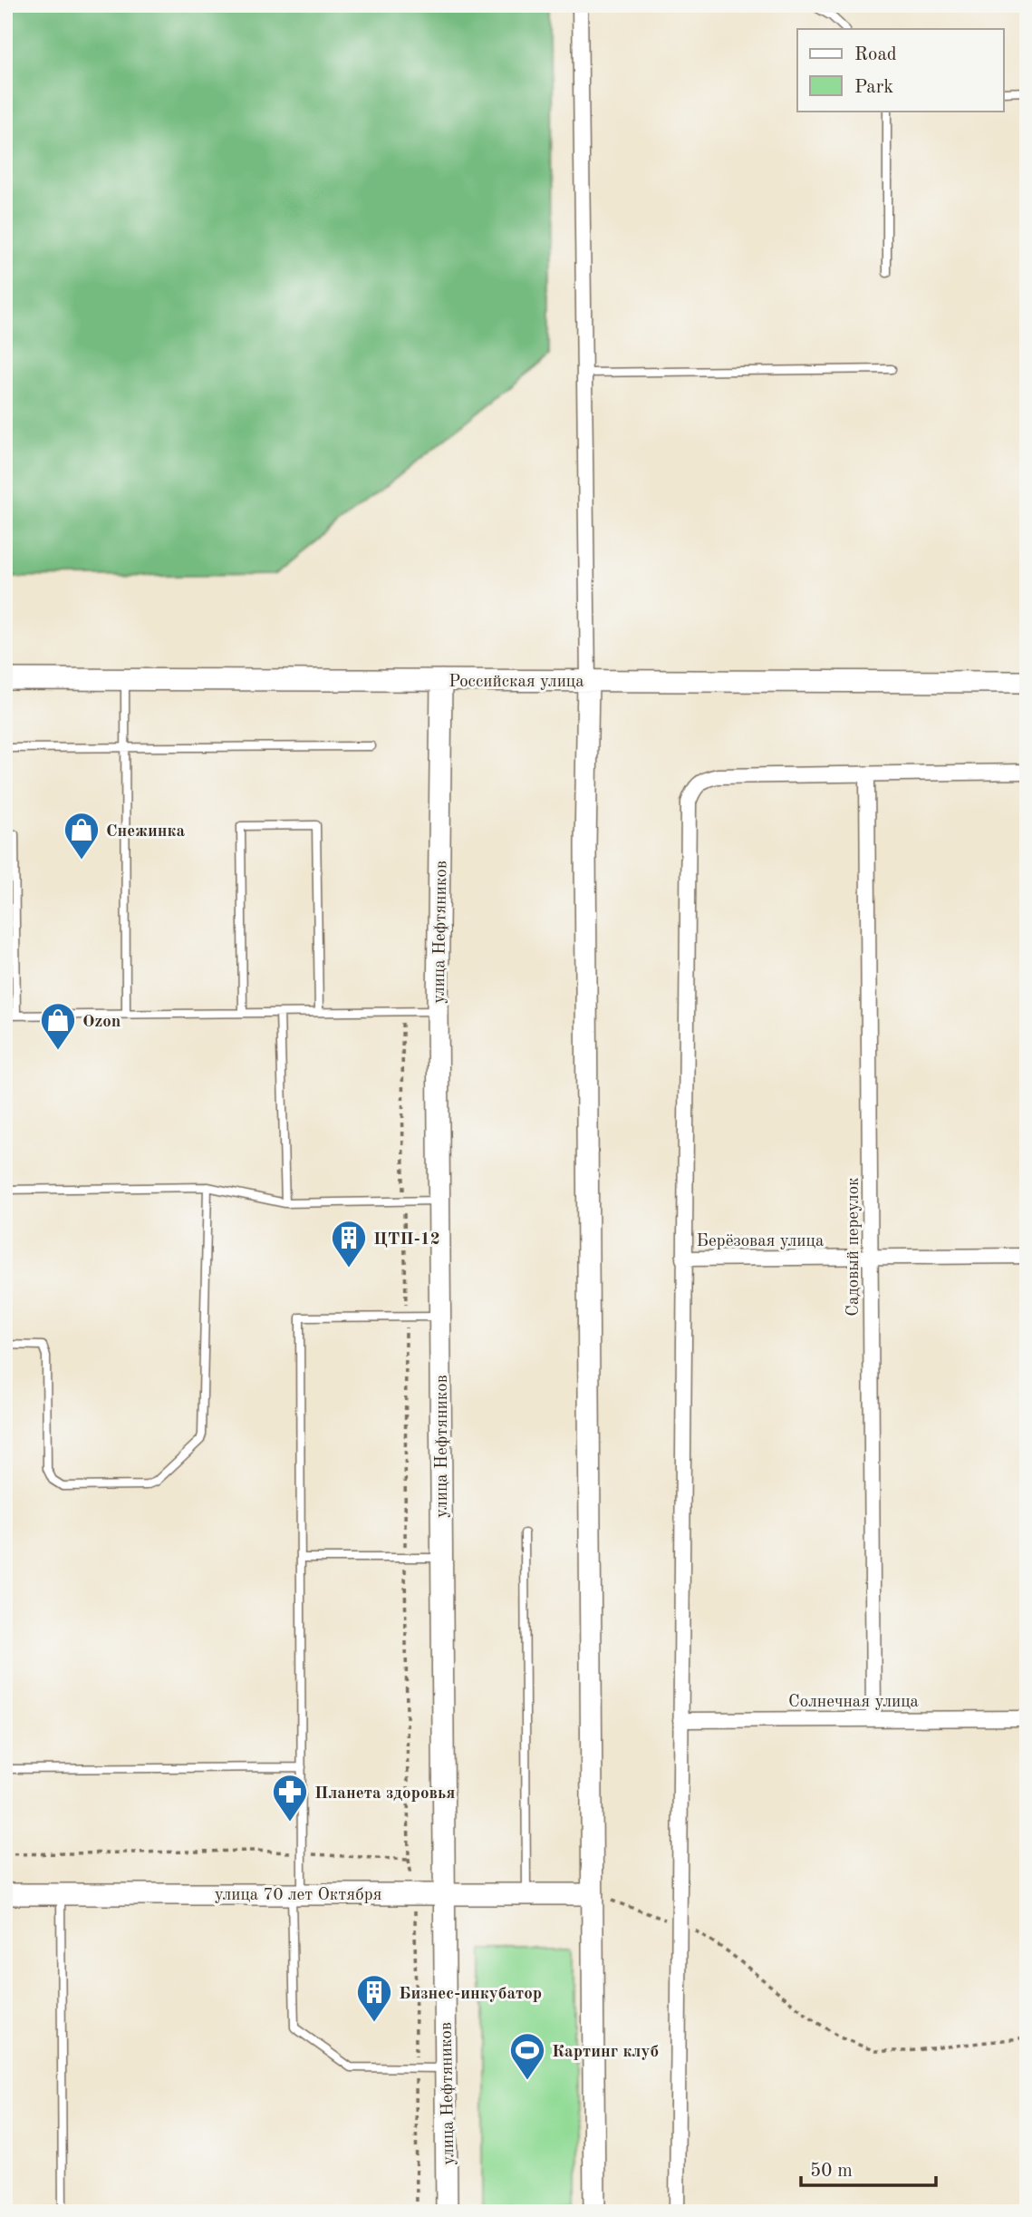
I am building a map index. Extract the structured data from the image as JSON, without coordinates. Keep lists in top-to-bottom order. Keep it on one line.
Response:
{"streets":{"main road":["Российская улица","улица Нефтяников","улица 70 лет Октября"],"street":["Берёзовая улица","Садовый переулок","Солнечная улица"]},"crossings":[["Российская улица","улица Нефтяников"],["улица Нефтяников","улица 70 лет Октября"],["Берёзовая улица","Садовый переулок"],["Садовый переулок","Солнечная улица"]],"places":{"shop":["Снежинка","Ozon"],"building":["ЦТП-12","Бизнес-инкубатор"],"pharmacy":["Планета здоровья"],"sports":["Картинг клуб"]},"legend":["Road","Park"],"scale_bar":"50 m"}
